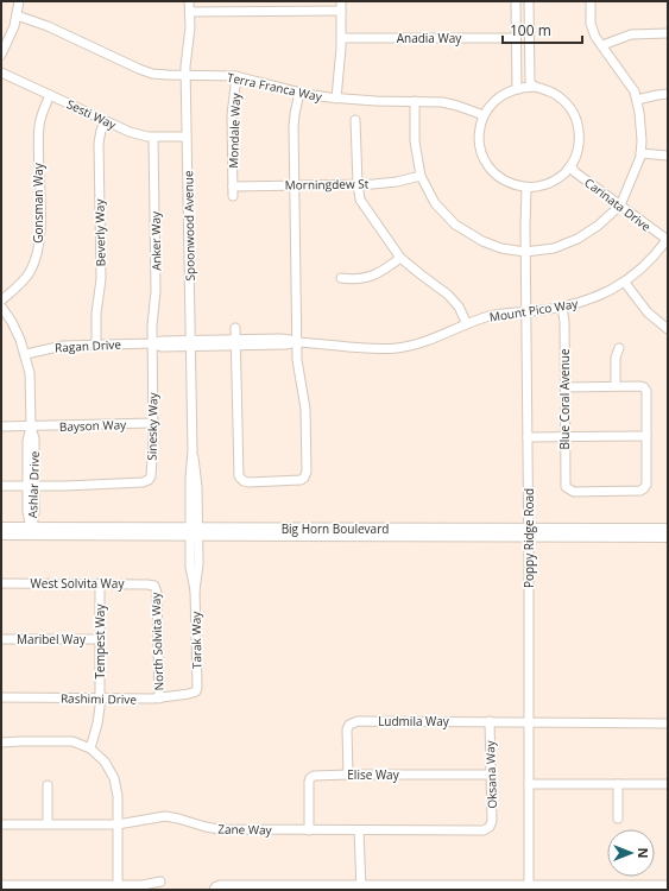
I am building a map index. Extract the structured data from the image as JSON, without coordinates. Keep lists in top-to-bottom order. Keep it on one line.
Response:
{"streets":{"main road":["Big Horn Boulevard"],"street":["Anadia Way","Terra Franca Way","Sesti Way","Mondale Way","Morningdew St","Gonsman Way","Carinata Drive","Spoonwood Avenue","Beverly Way","Anker Way","Mount Pico Way","Ragan Drive","Blue Coral Avenue","Bayson Way","Sinesky Way","Ashlar Drive","Poppy Ridge Road","West Solvita Way","Maribel Way","Tarak Way","Tempest Way","North Solvita Way","Rashimi Drive","Ludmila Way","Elise Way","Oksana Way","Zane Way"]},"crossings":[["Terra Franca Way","Mondale Way"],["Terra Franca Way","Carinata Drive"],["Terra Franca Way","Spoonwood Avenue"],["Terra Franca Way","Poppy Ridge Road"],["Sesti Way","Gonsman Way"],["Sesti Way","Spoonwood Avenue"],["Sesti Way","Beverly Way"],["Sesti Way","Anker Way"],["Mondale Way","Morningdew St"],["Carinata Drive","Mount Pico Way"],["Carinata Drive","Poppy Ridge Road"],["Spoonwood Avenue","Mount Pico Way"],["Spoonwood Avenue","Ragan Drive"],["Spoonwood Avenue","Big Horn Boulevard"],["Spoonwood Avenue","Tarak Way"],["Beverly Way","Ragan Drive"],["Anker Way","Ragan Drive"],["Anker Way","Sinesky Way"],["Mount Pico Way","Ragan Drive"],["Mount Pico Way","Blue Coral Avenue"],["Mount Pico Way","Poppy Ridge Road"],["Ragan Drive","Sinesky Way"],["Ragan Drive","Ashlar Drive"],["Bayson Way","Sinesky Way"],["Bayson Way","Ashlar Drive"],["Sinesky Way","Ashlar Drive"],["Ashlar Drive","Big Horn Boulevard"],["Big Horn Boulevard","Poppy Ridge Road"],["Big Horn Boulevard","Tarak Way"],["Poppy Ridge Road","Ludmila Way"],["West Solvita Way","Tempest Way"],["West Solvita Way","North Solvita Way"],["Maribel Way","Tempest Way"],["Tarak Way","Rashimi Drive"],["Tempest Way","Rashimi Drive"],["North Solvita Way","Rashimi Drive"],["Ludmila Way","Elise Way"],["Ludmila Way","Oksana Way"],["Elise Way","Oksana Way"],["Elise Way","Zane Way"],["Oksana Way","Zane Way"]],"scale_bar":"100 m","north":"right"}
